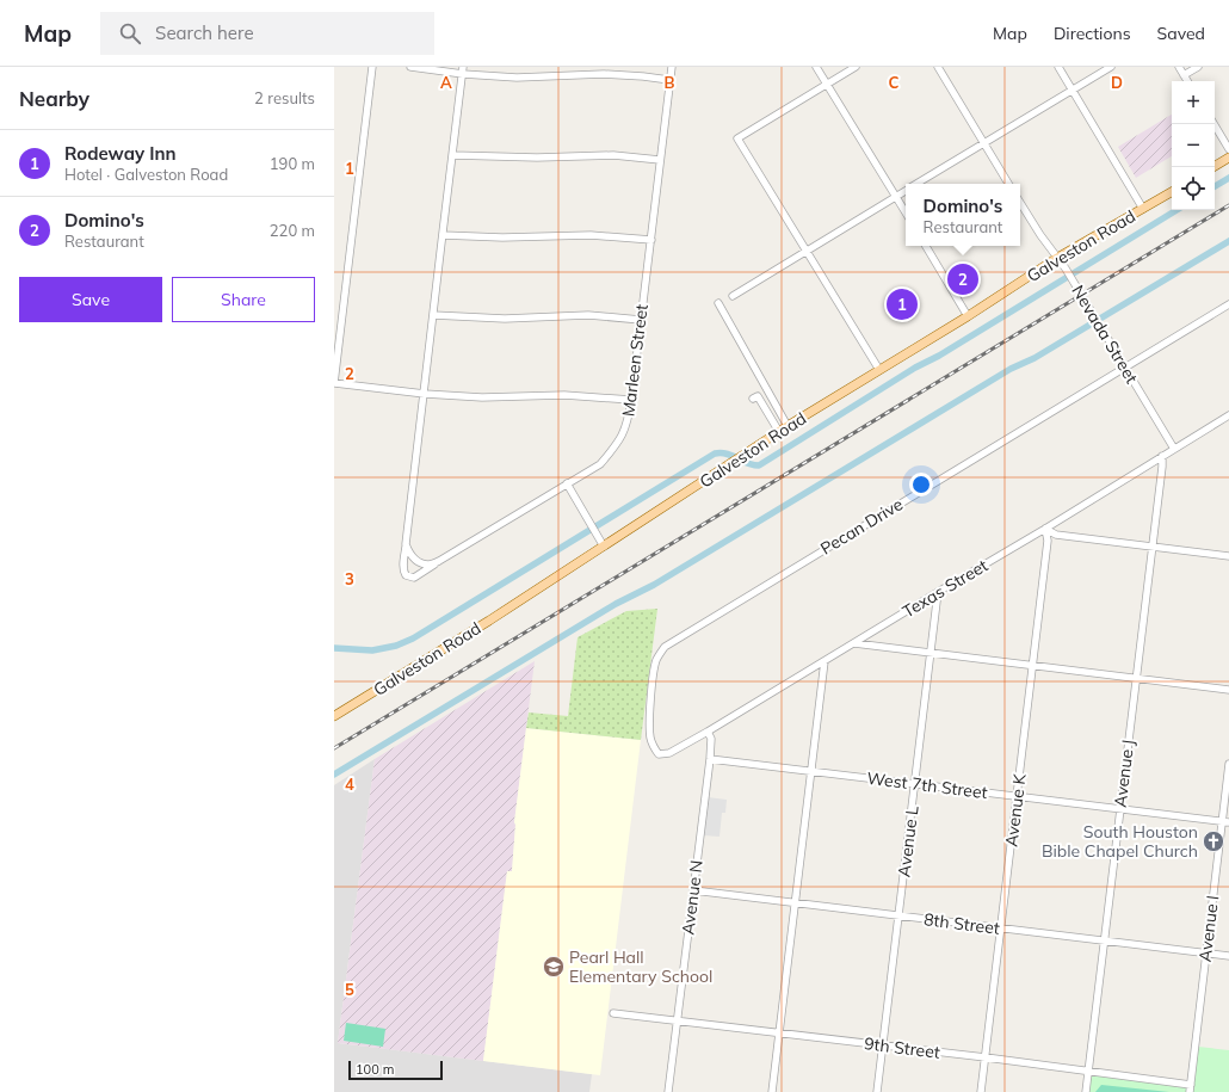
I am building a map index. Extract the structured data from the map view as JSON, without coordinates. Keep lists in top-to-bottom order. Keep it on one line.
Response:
{"streets":{"main road":["Galveston Road"],"street":["Nevada Street","Marleen Street","Pecan Drive","Texas Street","Avenue J","West 7th Street","Avenue K","Avenue L","Avenue N","8th Street","Avenue I","9th Street"]},"crossings":[["Galveston Road","Nevada Street"],["Nevada Street","Pecan Drive"],["Nevada Street","Texas Street"],["Pecan Drive","Texas Street"],["Texas Street","Avenue J"],["Texas Street","Avenue K"],["Texas Street","Avenue L"],["Texas Street","Avenue N"],["Avenue J","West 7th Street"],["Avenue J","8th Street"],["Avenue J","9th Street"],["West 7th Street","Avenue K"],["West 7th Street","Avenue L"],["West 7th Street","Avenue N"],["West 7th Street","Avenue I"],["Avenue K","8th Street"],["Avenue K","9th Street"],["Avenue L","8th Street"],["Avenue L","9th Street"],["Avenue N","8th Street"],["Avenue N","9th Street"],["8th Street","Avenue I"],["Avenue I","9th Street"]],"places":{"church":["South Houston Bible Chapel Church"],"school or university":["Pearl Hall Elementary School"]},"scale_bar":"100 m","page":{"header":"Map","search":"Search here","nav":["Map","Directions","Saved"],"heading":["Nearby","2 results"],"map_buttons":["+","−"],"list":[{"mark":"1","name":"Rodeway Inn","note":"Hotel · Galveston Road","value":"190 m"},{"mark":"2","name":"Domino's","note":"Restaurant","value":"220 m"}],"popup":["Domino's","Restaurant"],"pins":["2","1"],"buttons":["Save","Share"],"scale":"100 m"},"grid":{"columns":["A","B","C","D"],"rows":["1","2","3","4","5"]}}
